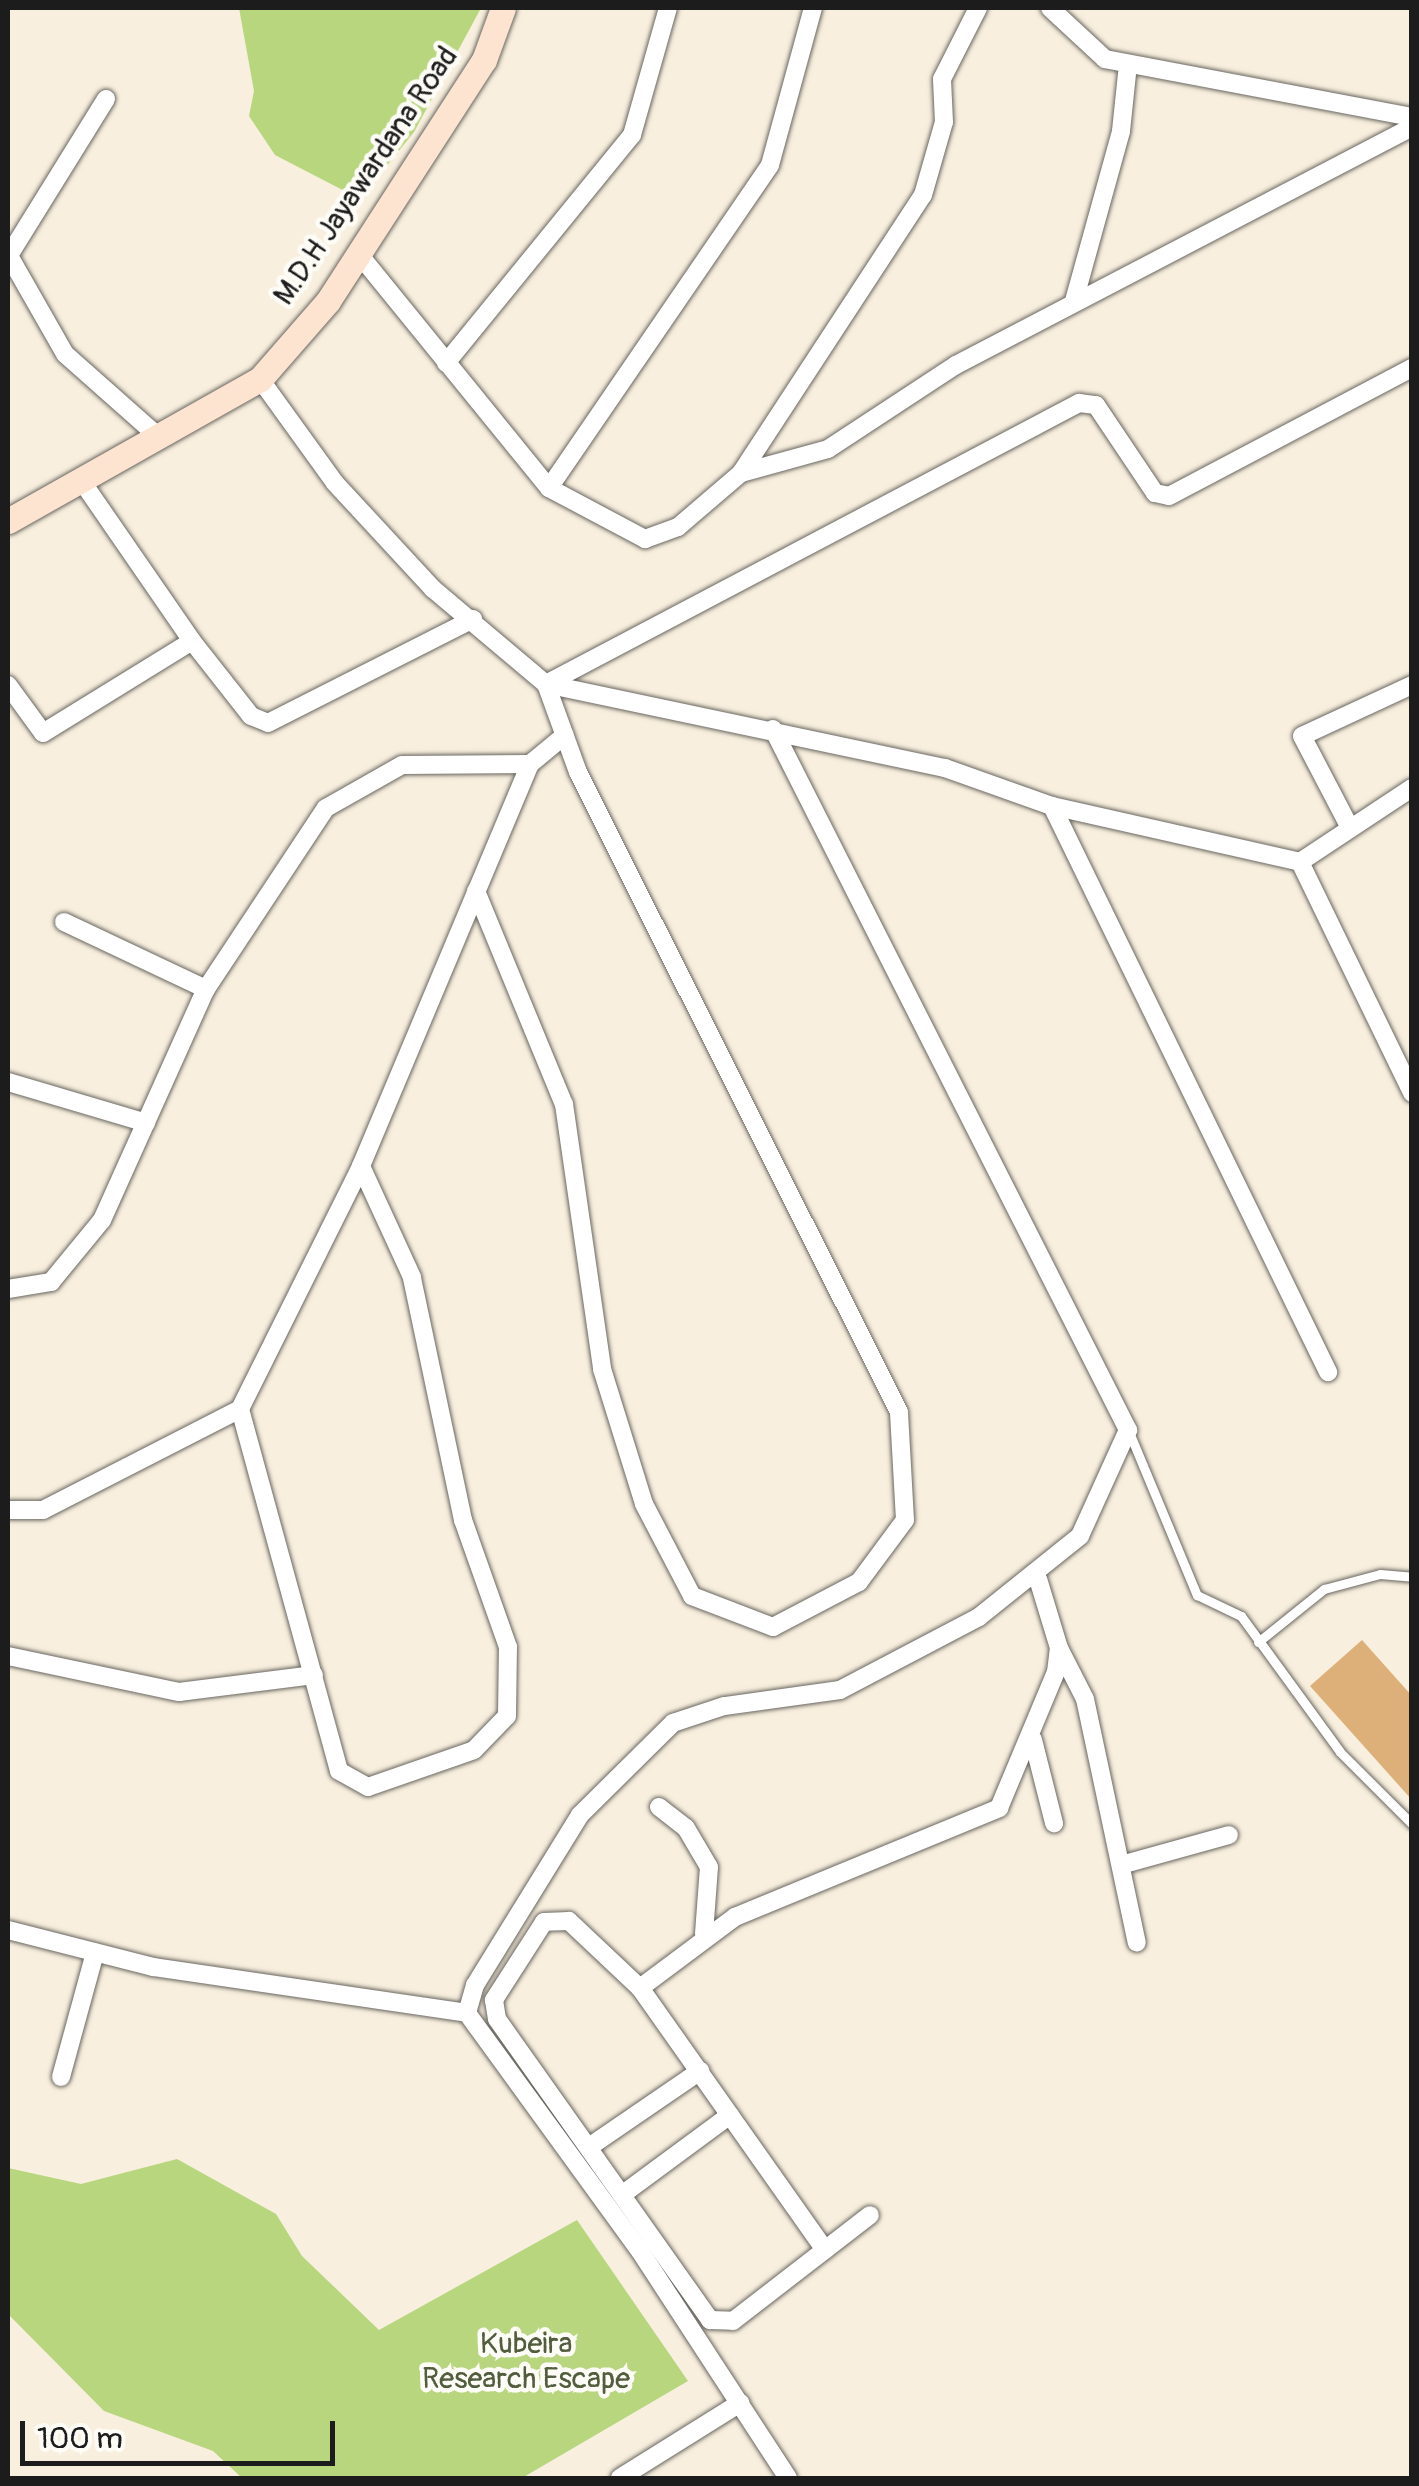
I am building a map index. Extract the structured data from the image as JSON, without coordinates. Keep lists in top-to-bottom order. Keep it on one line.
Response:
{"streets":{"street":["M.D.H Jayawardana Road"]},"parks":["Kubeira Research Escape"],"scale_bar":"100 m"}
